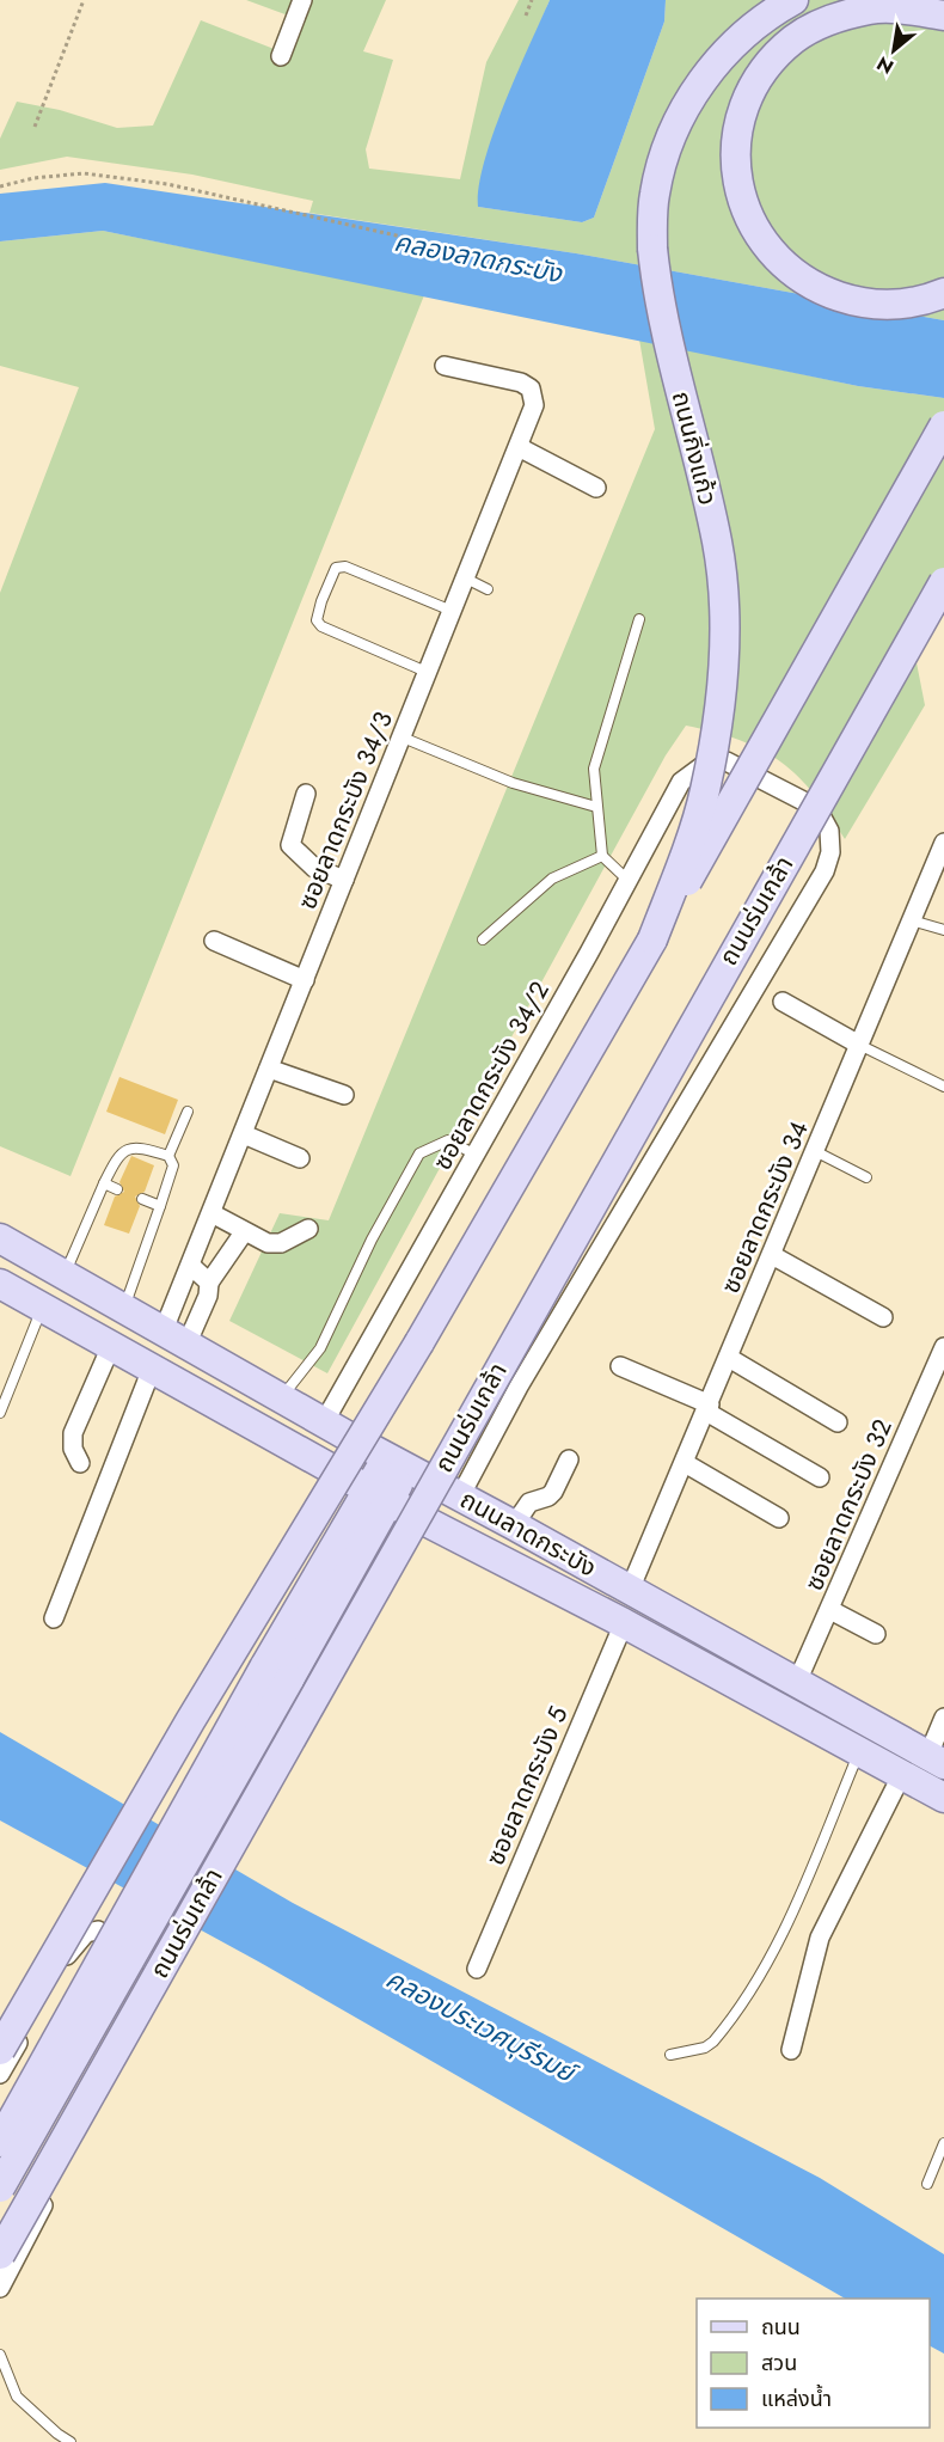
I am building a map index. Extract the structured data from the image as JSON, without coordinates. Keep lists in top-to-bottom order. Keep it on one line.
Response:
{"streets":{"main road":["ถนนกิ่งแก้ว","ถนนร่มเกล้า","ถนนลาดกระบัง"],"street":["ซอยลาดกระบัง 34/3","ซอยลาดกระบัง 34/2","ซอยลาดกระบัง 34","ซอยลาดกระบัง 32","ซอยลาดกระบัง 5"]},"crossings":[["ซอยลาดกระบัง 34/3","ถนนลาดกระบัง"],["ถนนร่มเกล้า","ถนนลาดกระบัง"],["ซอยลาดกระบัง 34/2","ถนนลาดกระบัง"],["ซอยลาดกระบัง 34","ถนนลาดกระบัง"],["ซอยลาดกระบัง 32","ถนนลาดกระบัง"],["ถนนลาดกระบัง","ซอยลาดกระบัง 5"]],"water":["คลองลาดกระบัง","คลองประเวศบุรีรมย์"],"legend":["ถนน","สวน","แหล่งน้ำ"],"north":"bottom left"}
